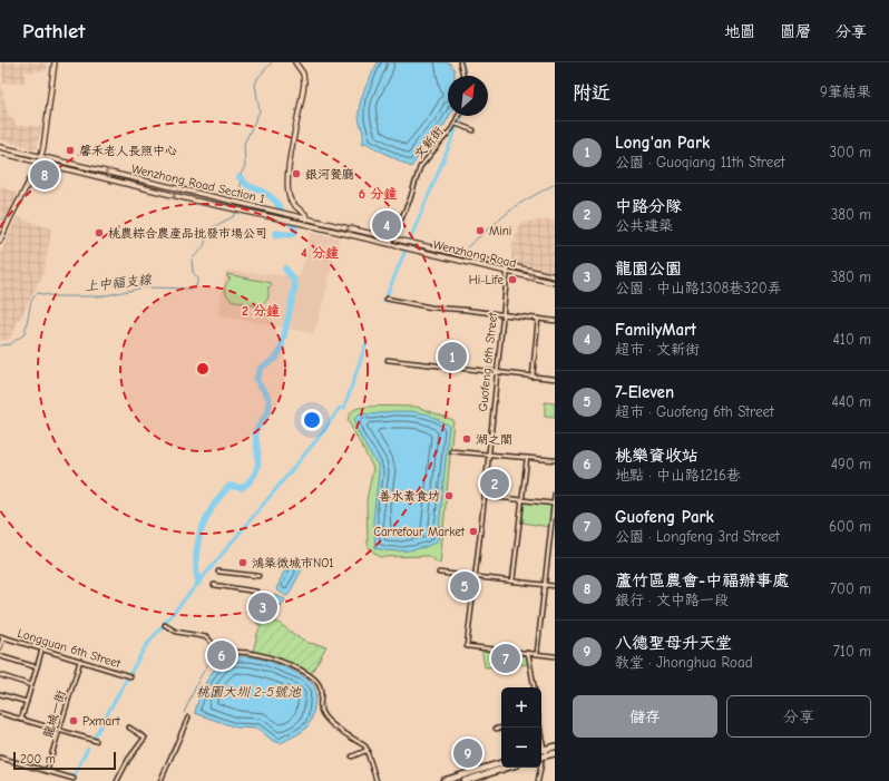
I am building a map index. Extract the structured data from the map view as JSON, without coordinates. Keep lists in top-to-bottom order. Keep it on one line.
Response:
{"streets":{"street":["文新街","Wenzhong Road Section 1","Wenzhong Road","Guofeng 6th Street","Longquan 6th Street","龍城一街"]},"crossings":[["文新街","Wenzhong Road Section 1"],["文新街","Wenzhong Road"],["Wenzhong Road Section 1","Wenzhong Road"],["Wenzhong Road","Guofeng 6th Street"],["Longquan 6th Street","龍城一街"]],"water":["上中福支線","桃園大圳 2-5號池"],"places":["馨禾老人長照中心","銀河餐廳","Mini","桃農綜合農產品批發市場公司","Hi-Life","湖之閣","善水素食坊","Carrefour Market","鴻築微城市NO1","Pxmart"],"scale_bar":"200 m","north":"top right","page":{"header":"Pathlet","nav":["地圖","圖層","分享"],"heading":["附近","9筆結果"],"list":[{"mark":"1","name":"Long'an Park","note":"公園 · Guoqiang 11th Street","value":"300 m"},{"mark":"2","name":"中路分隊","note":"公共建築","value":"380 m"},{"mark":"3","name":"龍園公園","note":"公園 · 中山路1308巷320弄","value":"380 m"},{"mark":"4","name":"FamilyMart","note":"超市 · 文新街","value":"410 m"},{"mark":"5","name":"7-Eleven","note":"超市 · Guofeng 6th Street","value":"440 m"},{"mark":"6","name":"桃樂資收站","note":"地點 · 中山路1216巷","value":"490 m"},{"mark":"7","name":"Guofeng Park","note":"公園 · Longfeng 3rd Street","value":"600 m"},{"mark":"8","name":"蘆竹區農會-中福辦事處","note":"銀行 · 文中路一段","value":"700 m"},{"mark":"9","name":"八德聖母升天堂","note":"教堂 · Jhonghua Road","value":"710 m"}],"pins":["8","4","1","2","5","3","6","7","9"],"buttons":["儲存","分享"],"map_buttons":["+","−"],"scale":"200 m"},"rings":["6 分鐘","4 分鐘","2 分鐘"]}
